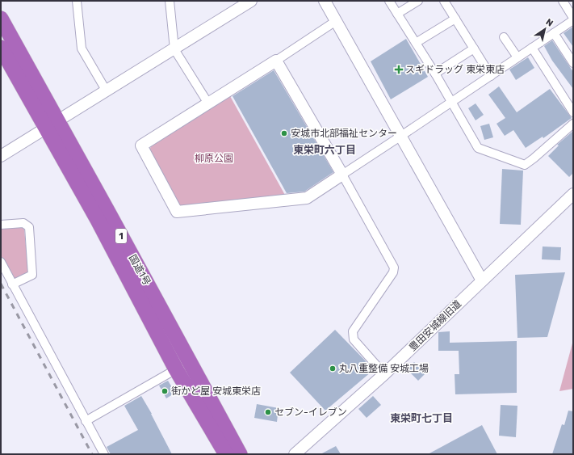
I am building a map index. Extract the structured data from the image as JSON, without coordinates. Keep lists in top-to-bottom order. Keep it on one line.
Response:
{"streets":{"highway":["1","国道1号"],"street":["豊田安城線旧道"]},"districts":["東栄町六丁目","東栄町七丁目"],"parks":["柳原公園"],"places":{"health":["スギドラッグ 東栄東店"],"other":["安城市北部福祉センター","丸八重整備 安城工場","街かど屋 安城東栄店","セブン-イレブン"]},"north":"top right"}
